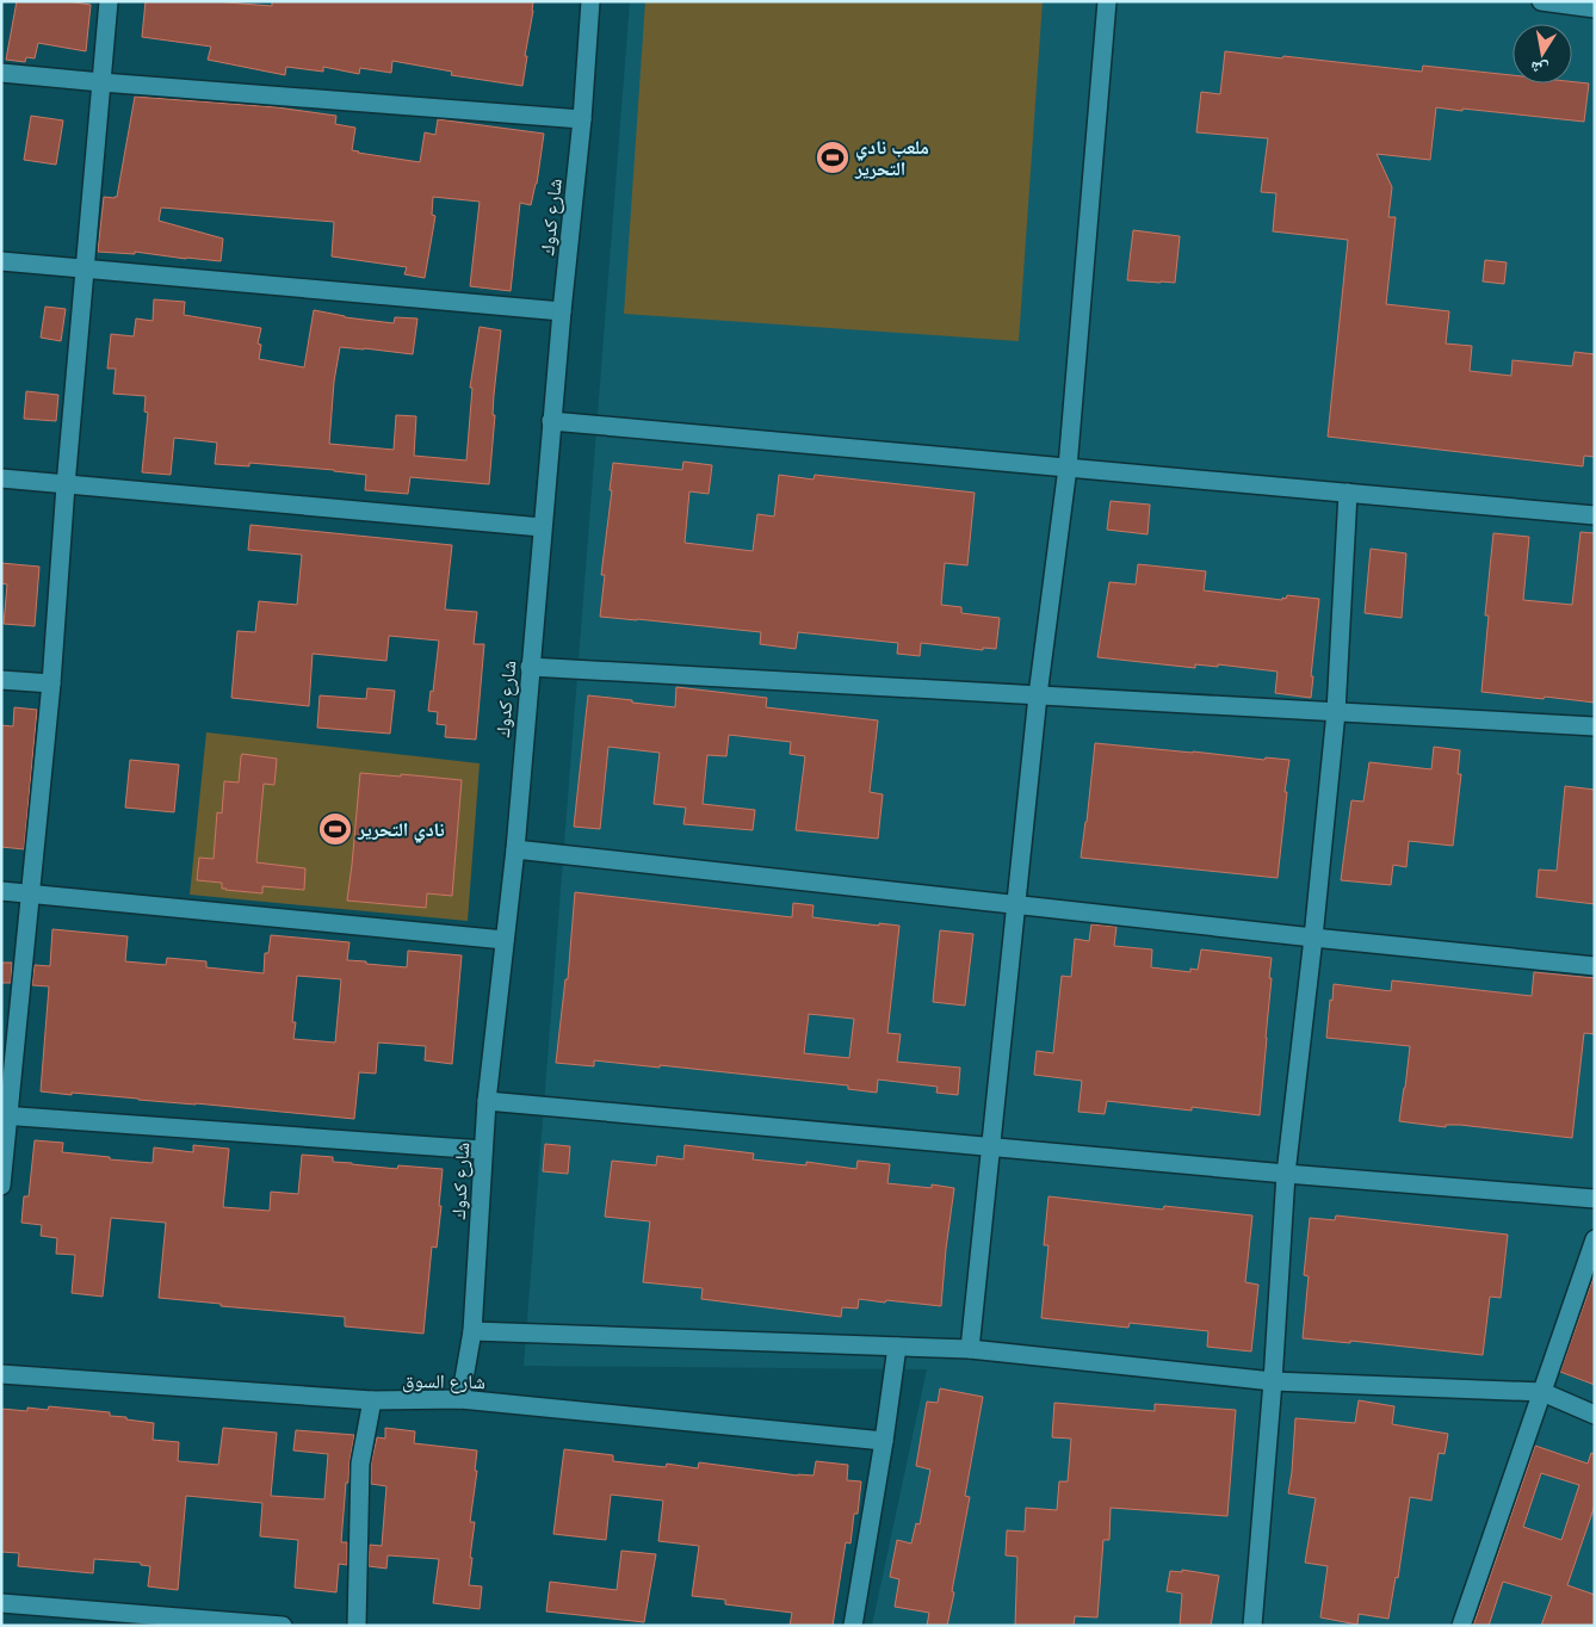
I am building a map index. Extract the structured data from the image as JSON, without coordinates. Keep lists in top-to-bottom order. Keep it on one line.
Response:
{"streets":{"street":["شارع كدوك","شارع السوق"]},"crossings":[["شارع كدوك","شارع السوق"]],"places":{"sports":["ملعب نادي التحرير","نادي التحرير"]},"north":"bottom"}
